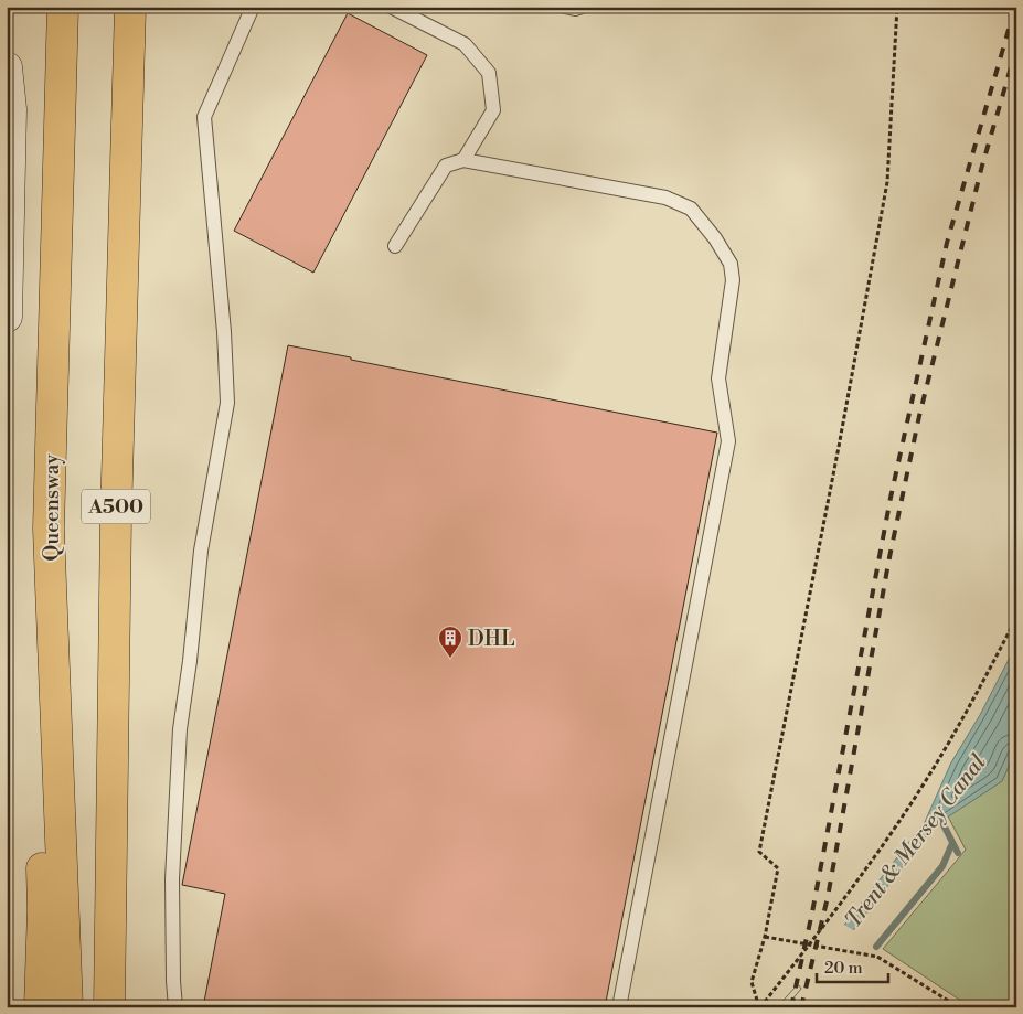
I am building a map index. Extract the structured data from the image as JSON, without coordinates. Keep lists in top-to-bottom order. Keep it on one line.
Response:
{"streets":{"highway":["A500","Queensway"]},"water":["Trent & Mersey Canal"],"places":{"building":["DHL"]},"scale_bar":"20 m"}
